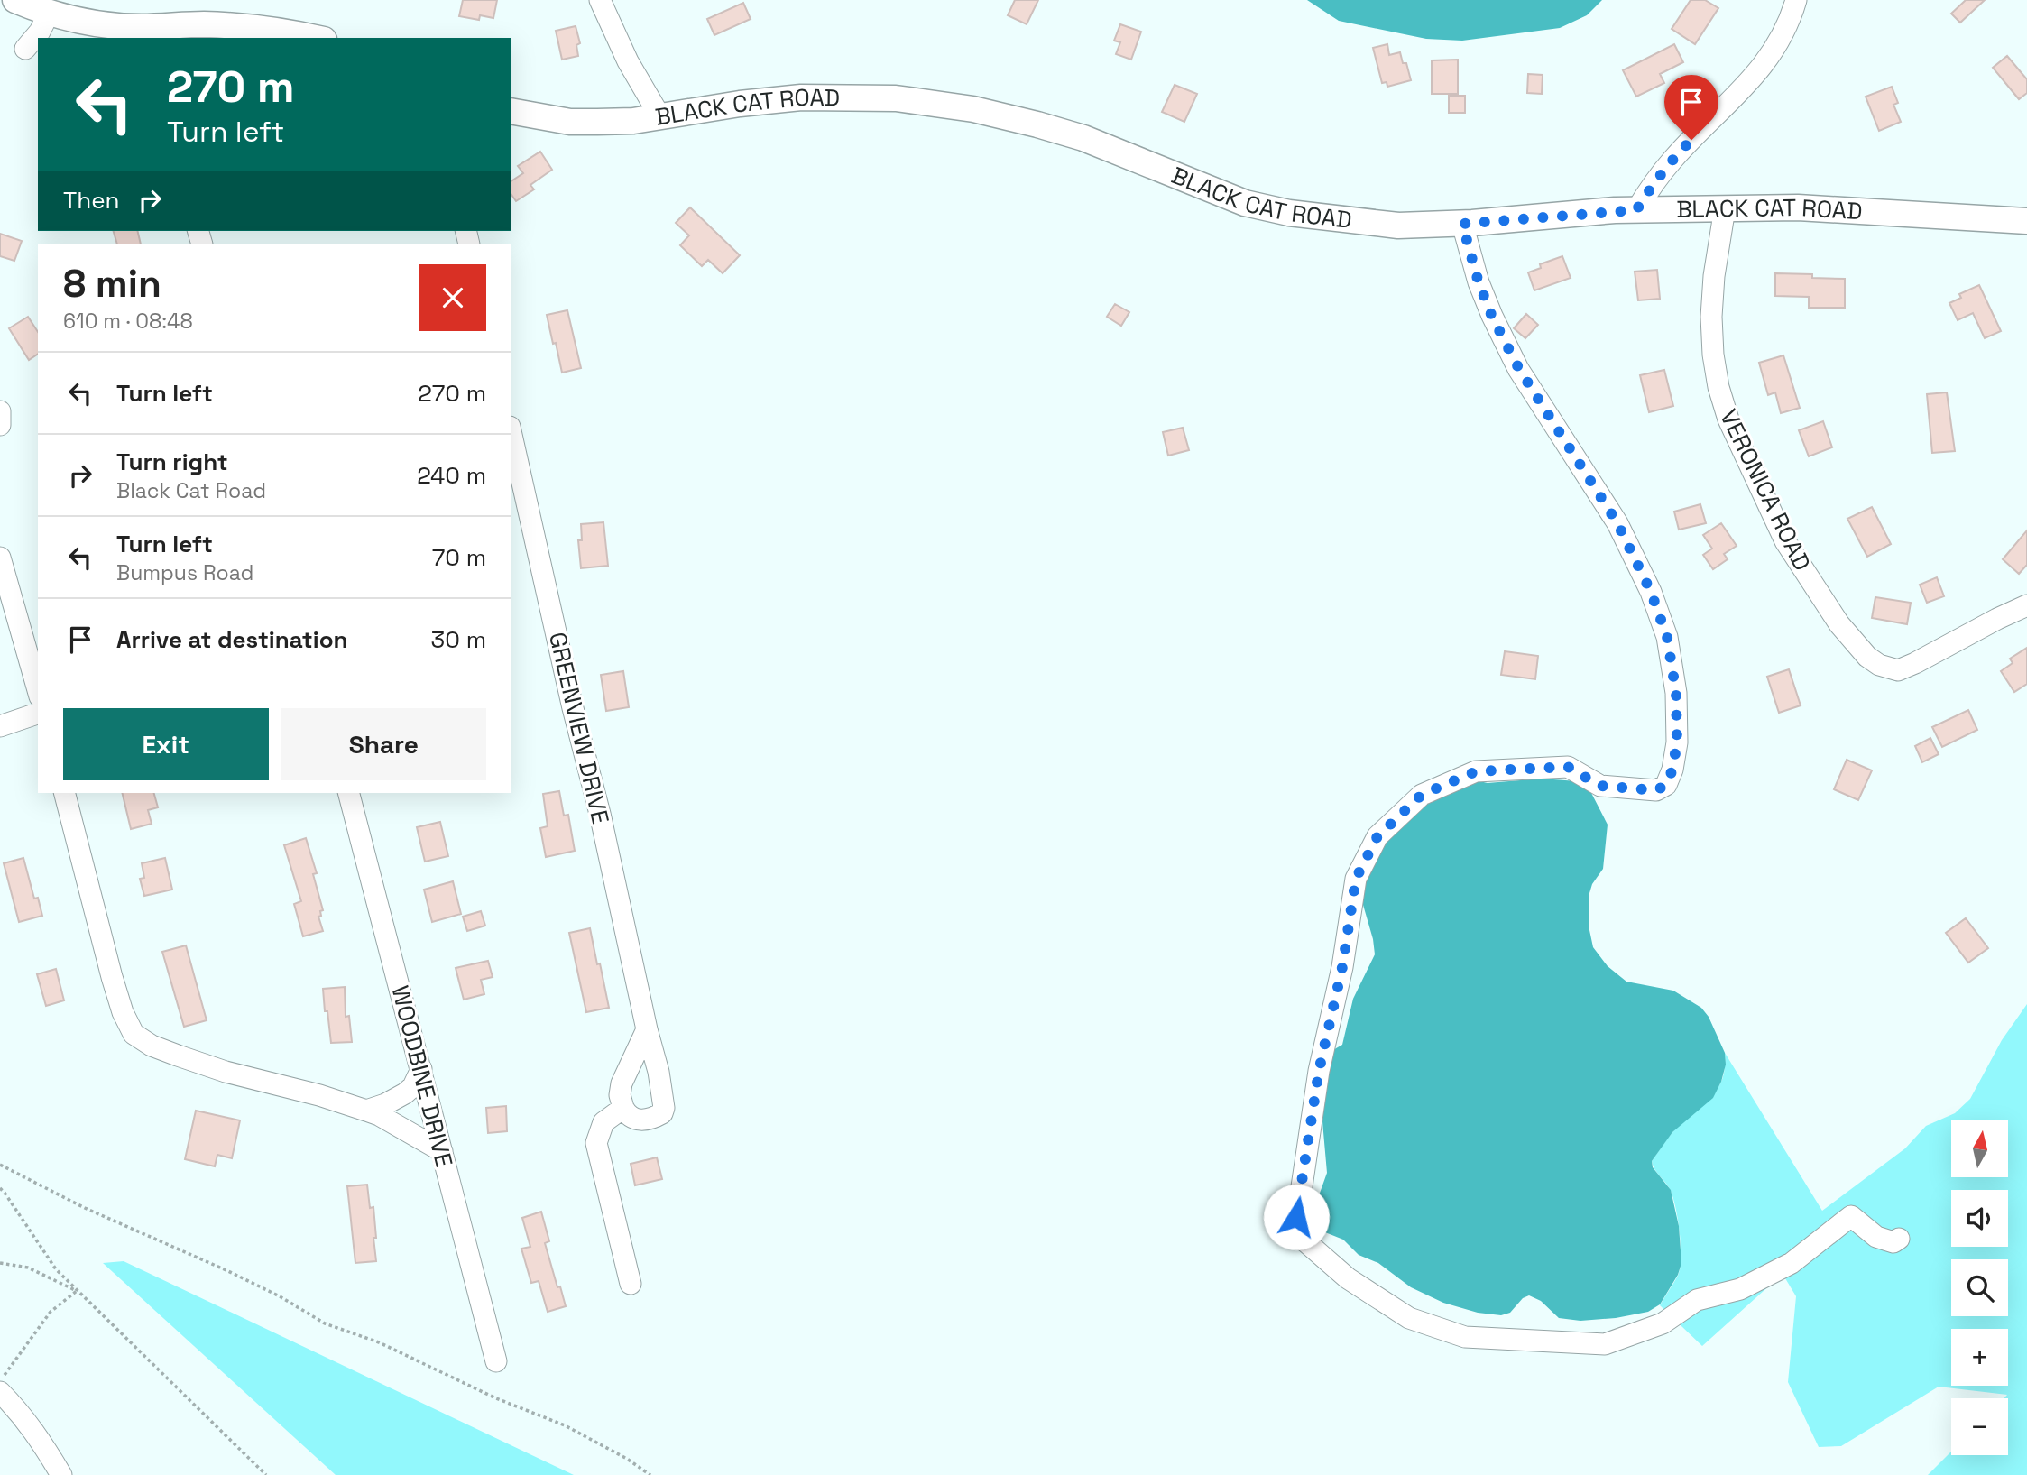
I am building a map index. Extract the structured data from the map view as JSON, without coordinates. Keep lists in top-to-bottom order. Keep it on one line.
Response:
{"streets":{"street":["BLACK CAT ROAD","VERONICA ROAD","GREENVIEW DRIVE","WOODBINE DRIVE"]},"crossings":[["BLACK CAT ROAD","VERONICA ROAD"]],"north":"top","page":{"turn":["270 m","Turn left"],"then":"Then","heading":["8 min","610 m · 08:48"],"list":[{"name":"Turn left","value":"270 m"},{"name":"Turn right","note":"Black Cat Road","value":"240 m"},{"name":"Turn left","note":"Bumpus Road","value":"70 m"},{"name":"Arrive at destination","value":"30 m"}],"buttons":["Exit","Share"],"map_buttons":["+","−"]}}
